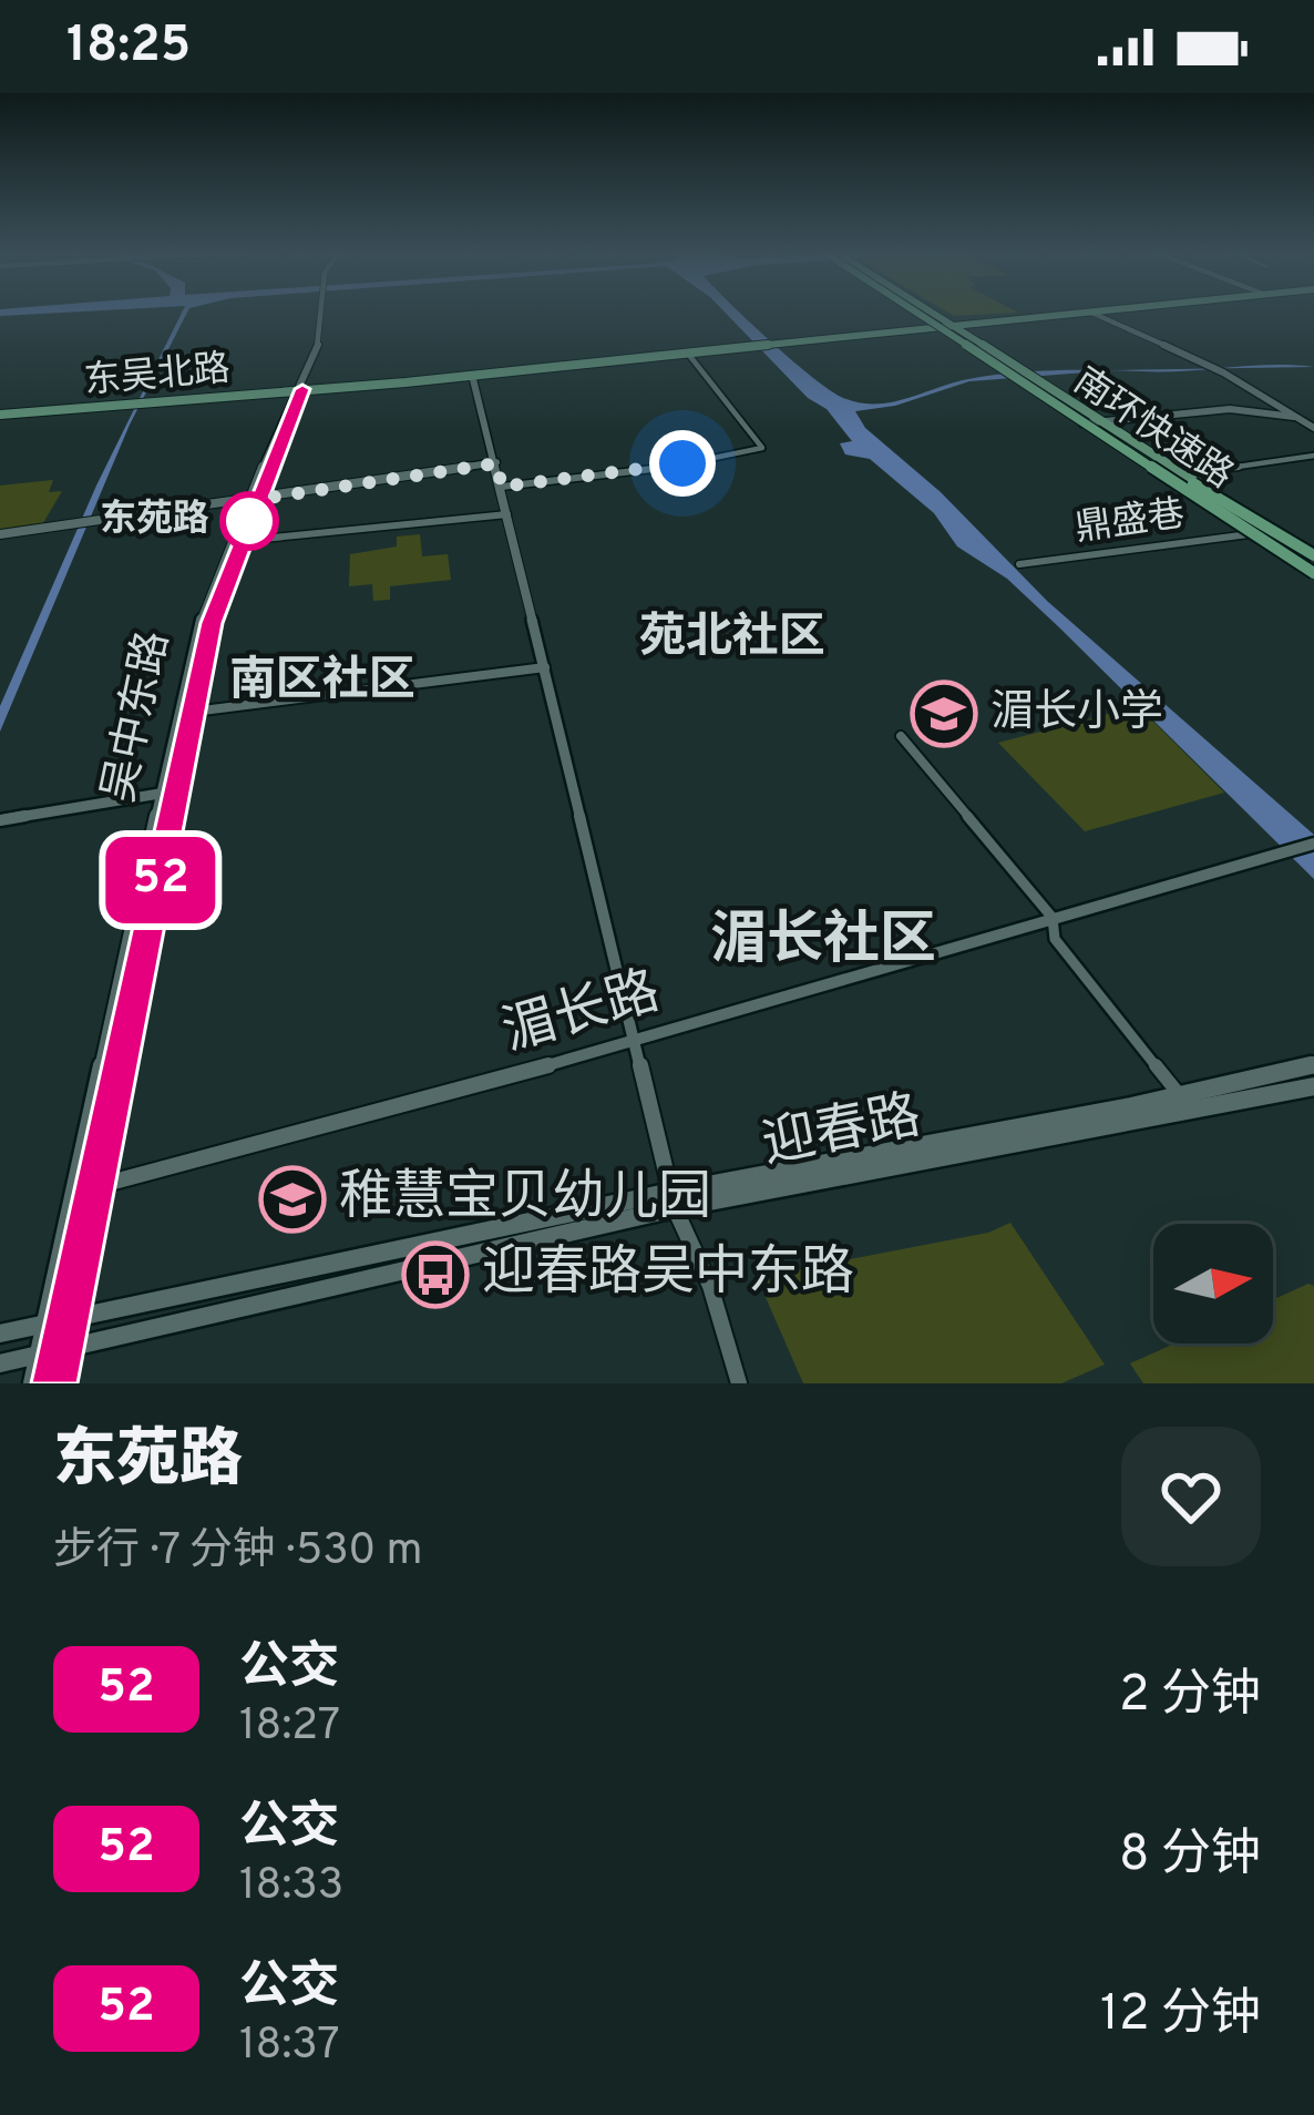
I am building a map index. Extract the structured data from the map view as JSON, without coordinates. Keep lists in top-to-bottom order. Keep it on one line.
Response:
{"streets":{"highway":["南环快速路"],"main road":["东吴北路","吴中东路","迎春路"],"street":["鼎盛巷","湄长路"]},"crossings":[["东吴北路","吴中东路"],["吴中东路","湄长路"],["吴中东路","迎春路"]],"districts":["苑北社区","南区社区","湄长社区"],"places":{"other":["东苑路"],"school or university":["湄长小学","稚慧宝贝幼儿园"],"bus stop":["迎春路吴中东路"]},"lines":["bus line 52"],"north":"right","page":{"status":"18:25","on_map":"52","heading":["东苑路","步行 · 7 分钟 · 530 m"],"list":[{"mark":"52","name":"公交","note":"18:27","value":"2 分钟"},{"mark":"52","name":"公交","note":"18:33","value":"8 分钟"},{"mark":"52","name":"公交","note":"18:37","value":"12 分钟"}]}}
